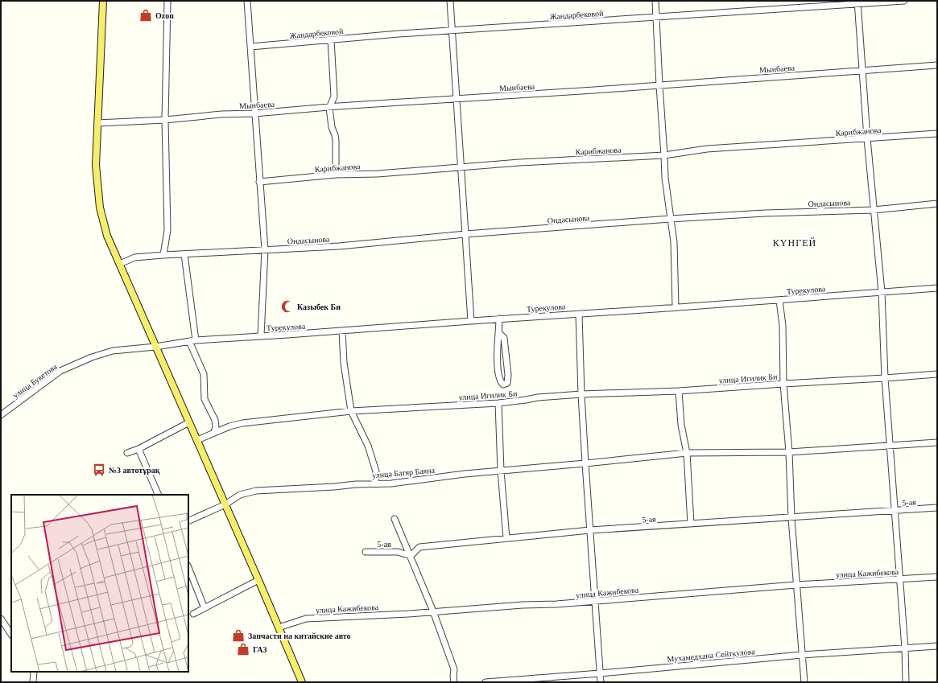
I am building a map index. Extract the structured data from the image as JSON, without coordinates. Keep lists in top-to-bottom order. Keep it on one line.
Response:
{"streets":{"street":["Жандарбековой","Мынбаева","Карибжанова","Ондасынова","Турекулова","улица Игилик Би","улица Букетова","улица Батяр Баяна","5-ая","улица Кажибекова","Мухамедхана Сейткулова"]},"crossings":[["Турекулова","улица Букетова"]],"districts":["КҮНГЕЙ"],"places":{"shop":["Ozon","Запчасти на китайские авто","ГАЗ"],"mosque":["Казыбек Би"],"bus stop":["№3 автотұрақ"]}}
